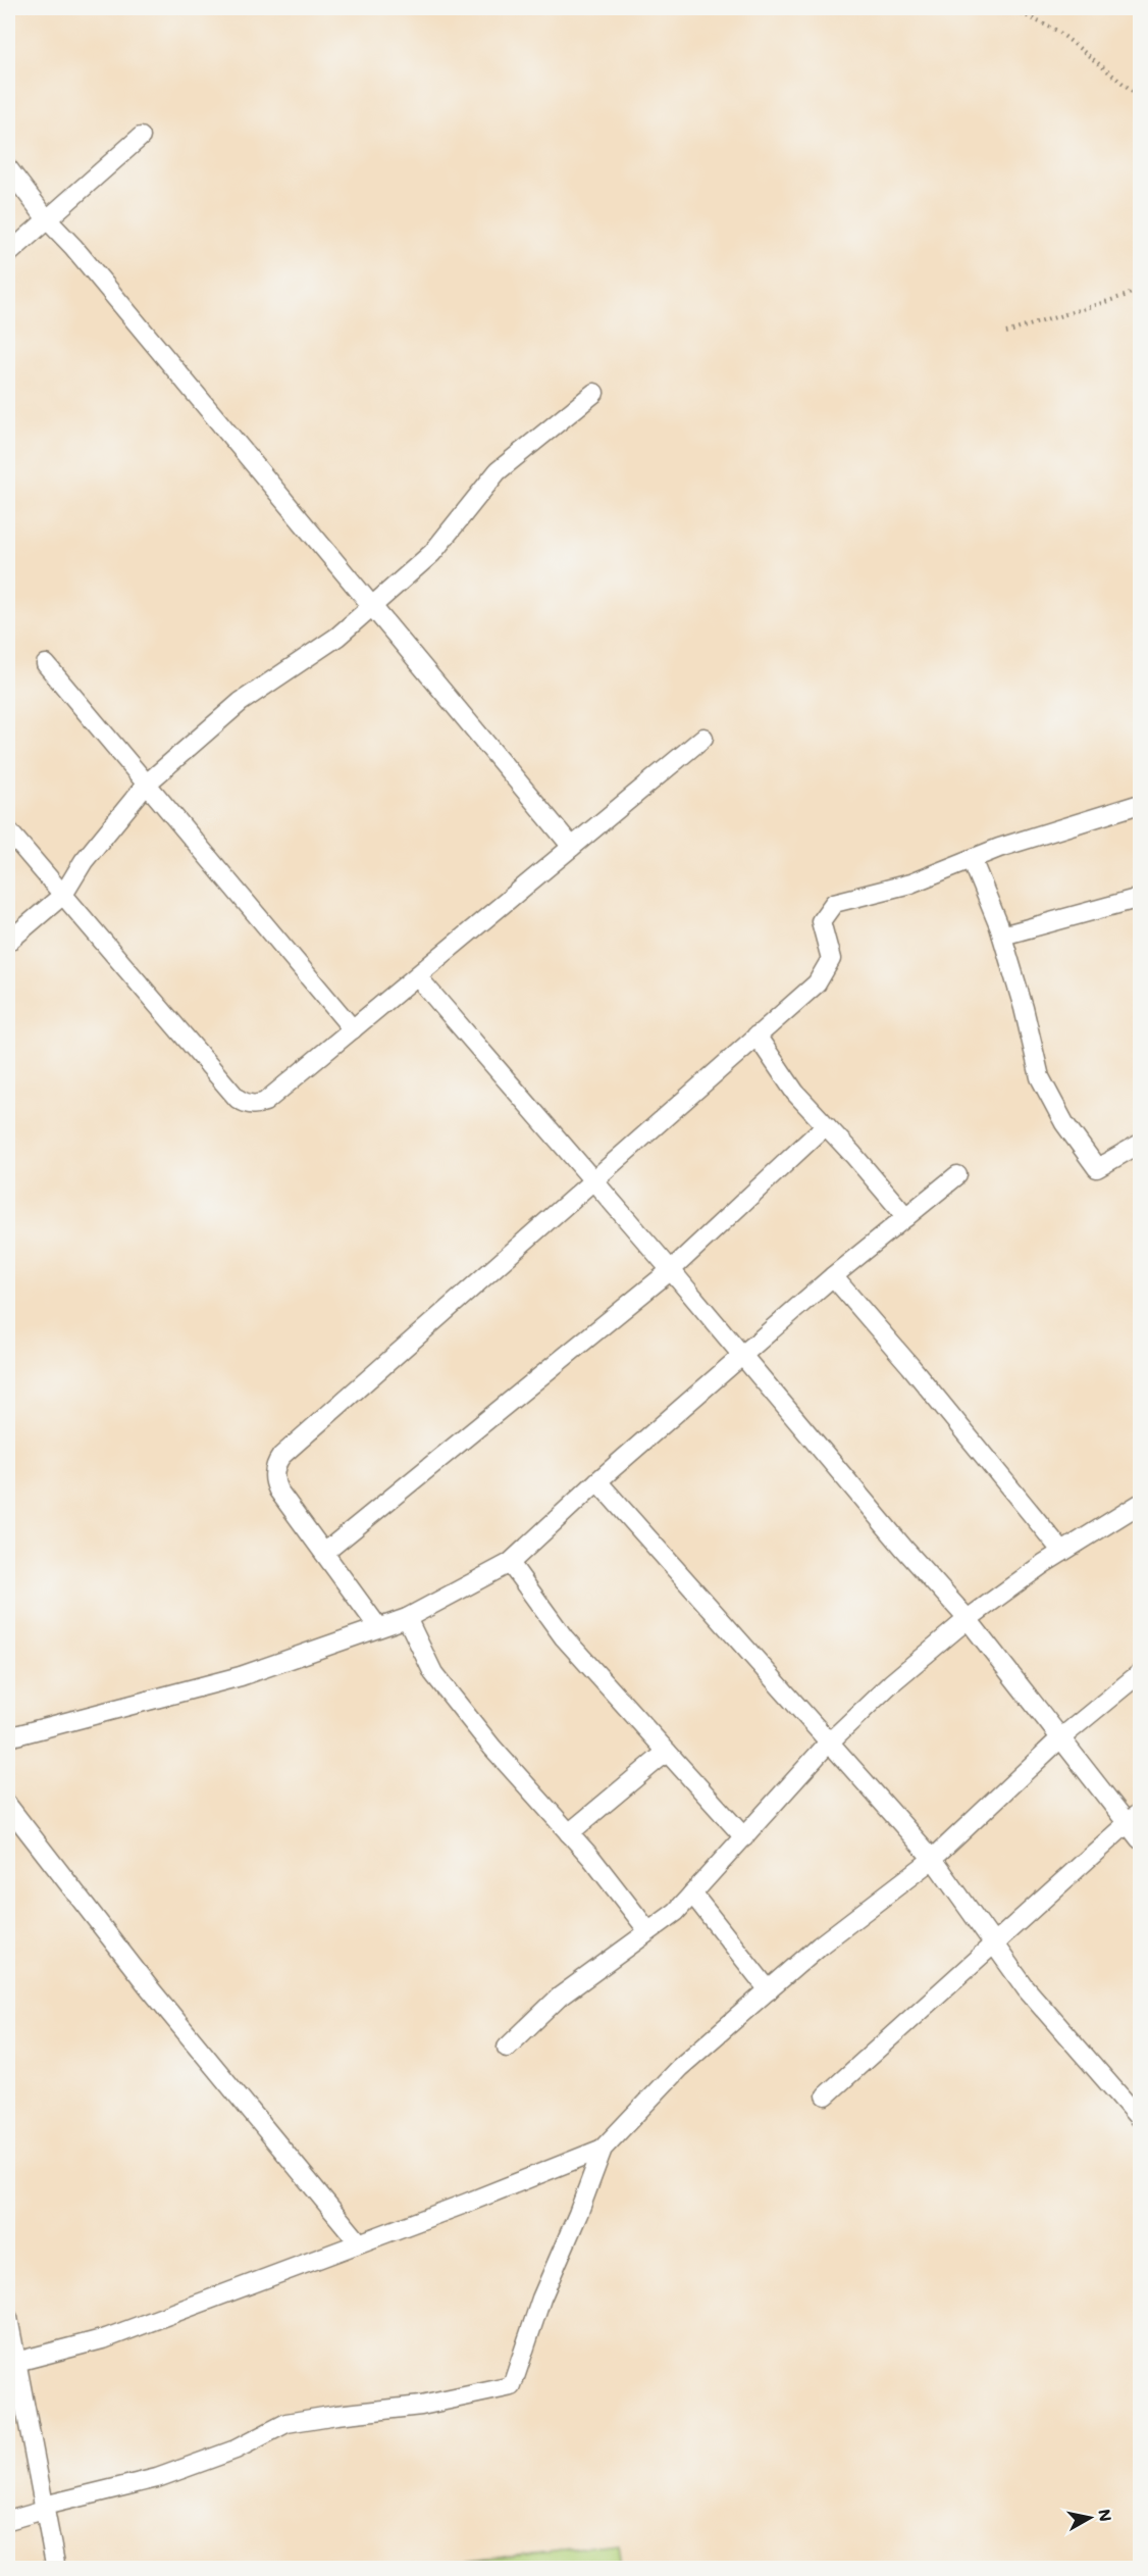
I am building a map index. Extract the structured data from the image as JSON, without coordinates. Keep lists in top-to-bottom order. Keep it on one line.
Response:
{"north":"right"}
